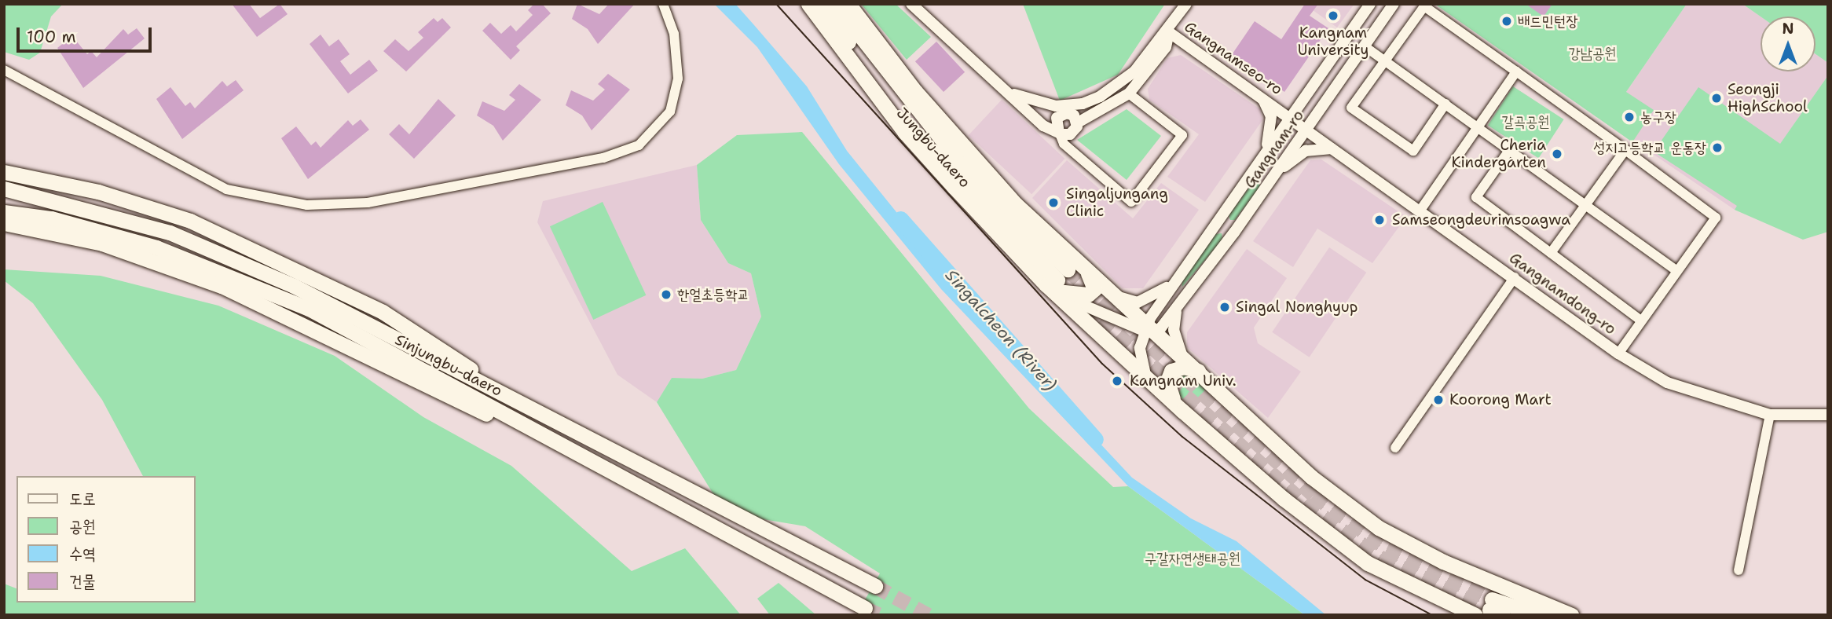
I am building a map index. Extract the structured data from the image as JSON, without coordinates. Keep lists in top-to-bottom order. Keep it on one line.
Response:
{"streets":{"main road":["Jungbu-daero","Sinjungbu-daero"],"street":["Gangnamseo-ro","Gangnam-ro","Gangnamdong-ro"]},"crossings":[["Gangnamseo-ro","Gangnam-ro"],["Gangnamseo-ro","Gangnamdong-ro"],["Gangnam-ro","Gangnamdong-ro"]],"water":["Singalcheon (River)"],"parks":["강남공원","갈곡공원","구갈자연생태공원"],"places":["Kangnam University","배드민턴장","Seongji HighSchool","농구장","성지고등학교 운동장","Cheria Kindergarten","Singaljungang Clinic","Samseongdeurimsoagwa","한얼초등학교","Singal Nonghyup","Kangnam Univ.","Koorong Mart"],"legend":["도로","공원","수역","건물"],"scale_bar":"100 m","north":"top"}
